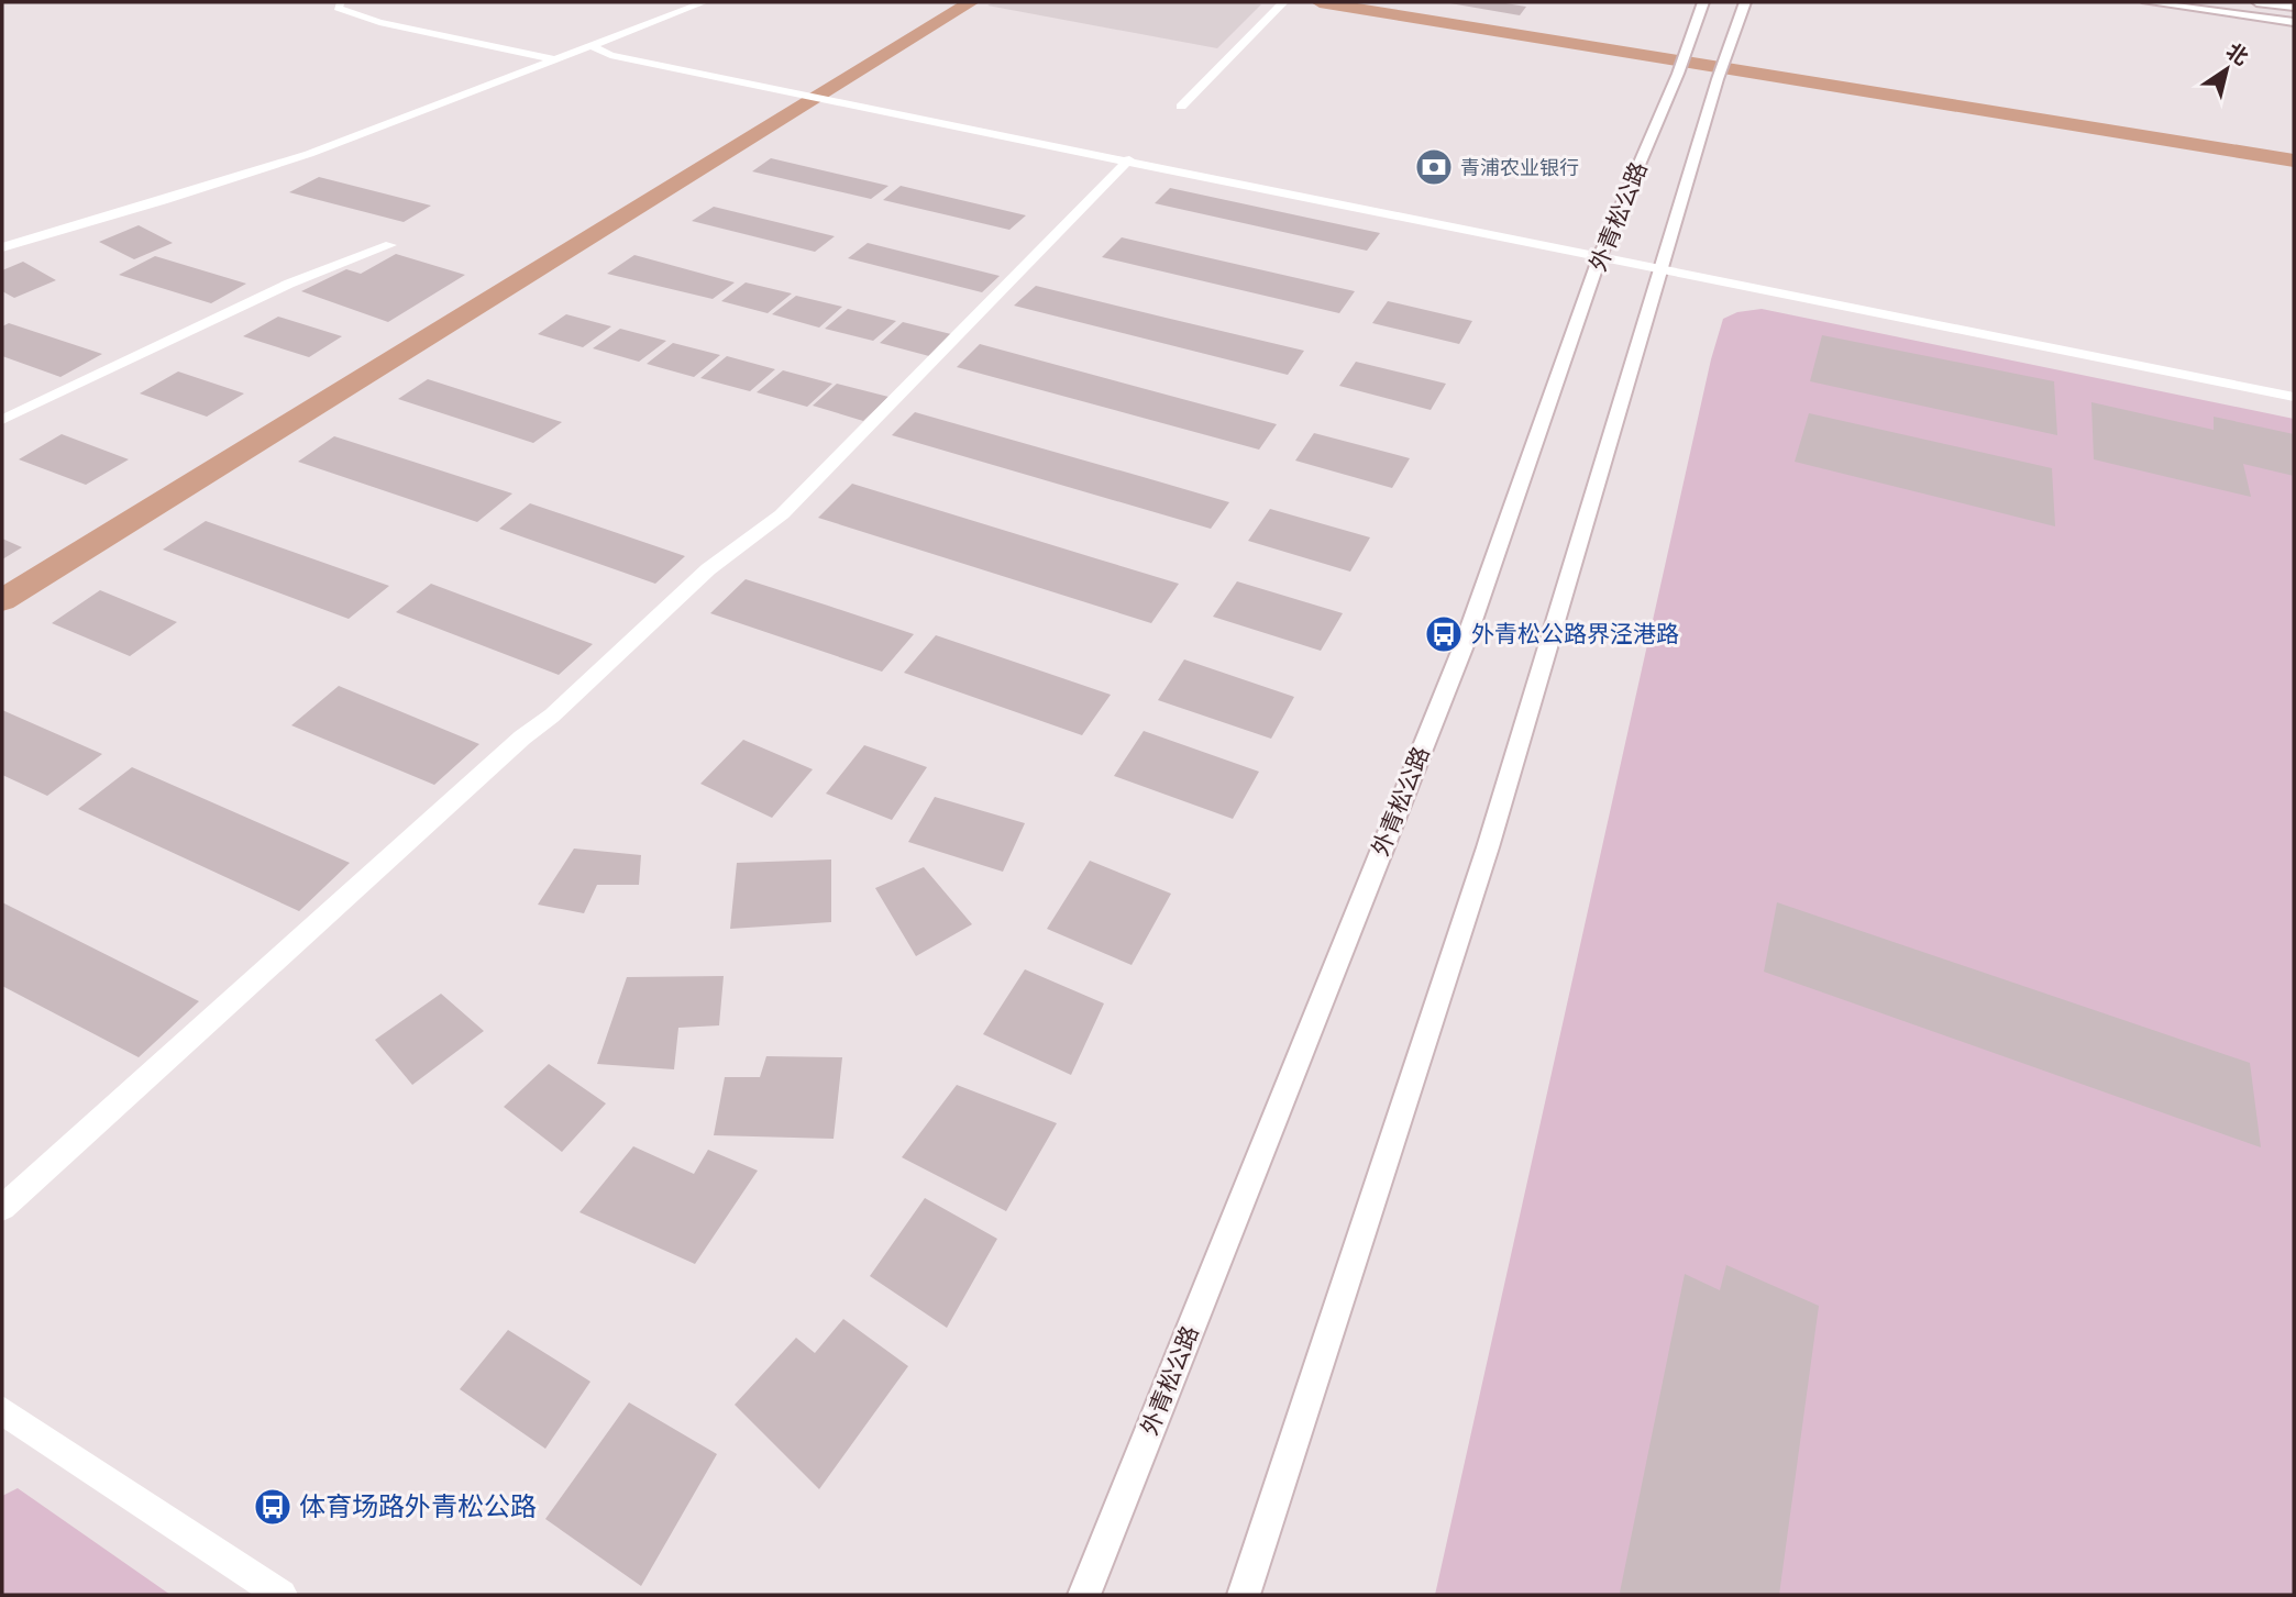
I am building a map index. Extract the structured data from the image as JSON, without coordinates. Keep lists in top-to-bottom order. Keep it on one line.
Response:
{"streets":{"street":["外青松公路"]},"places":{"bank":["青浦农业银行"],"bus stop":["外青松公路界泾港路","体育场路外青松公路"]},"north":"top right"}
